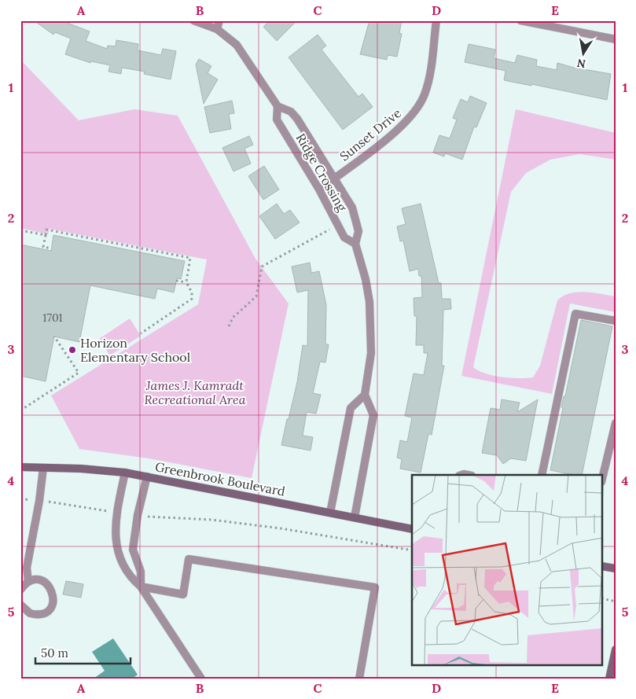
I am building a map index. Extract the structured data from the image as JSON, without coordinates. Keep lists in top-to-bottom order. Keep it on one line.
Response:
{"streets":{"main road":["Greenbrook Boulevard"],"street":["Sunset Drive","Ridge Crossing"]},"crossings":[["Sunset Drive","Ridge Crossing"]],"parks":["James J. Kamradt Recreational Area"],"places":["Horizon Elementary School"],"house_numbers":["1701"],"scale_bar":"50 m","north":"bottom","grid":{"columns":["A","B","C","D","E"],"rows":["1","2","3","4","5"]}}
